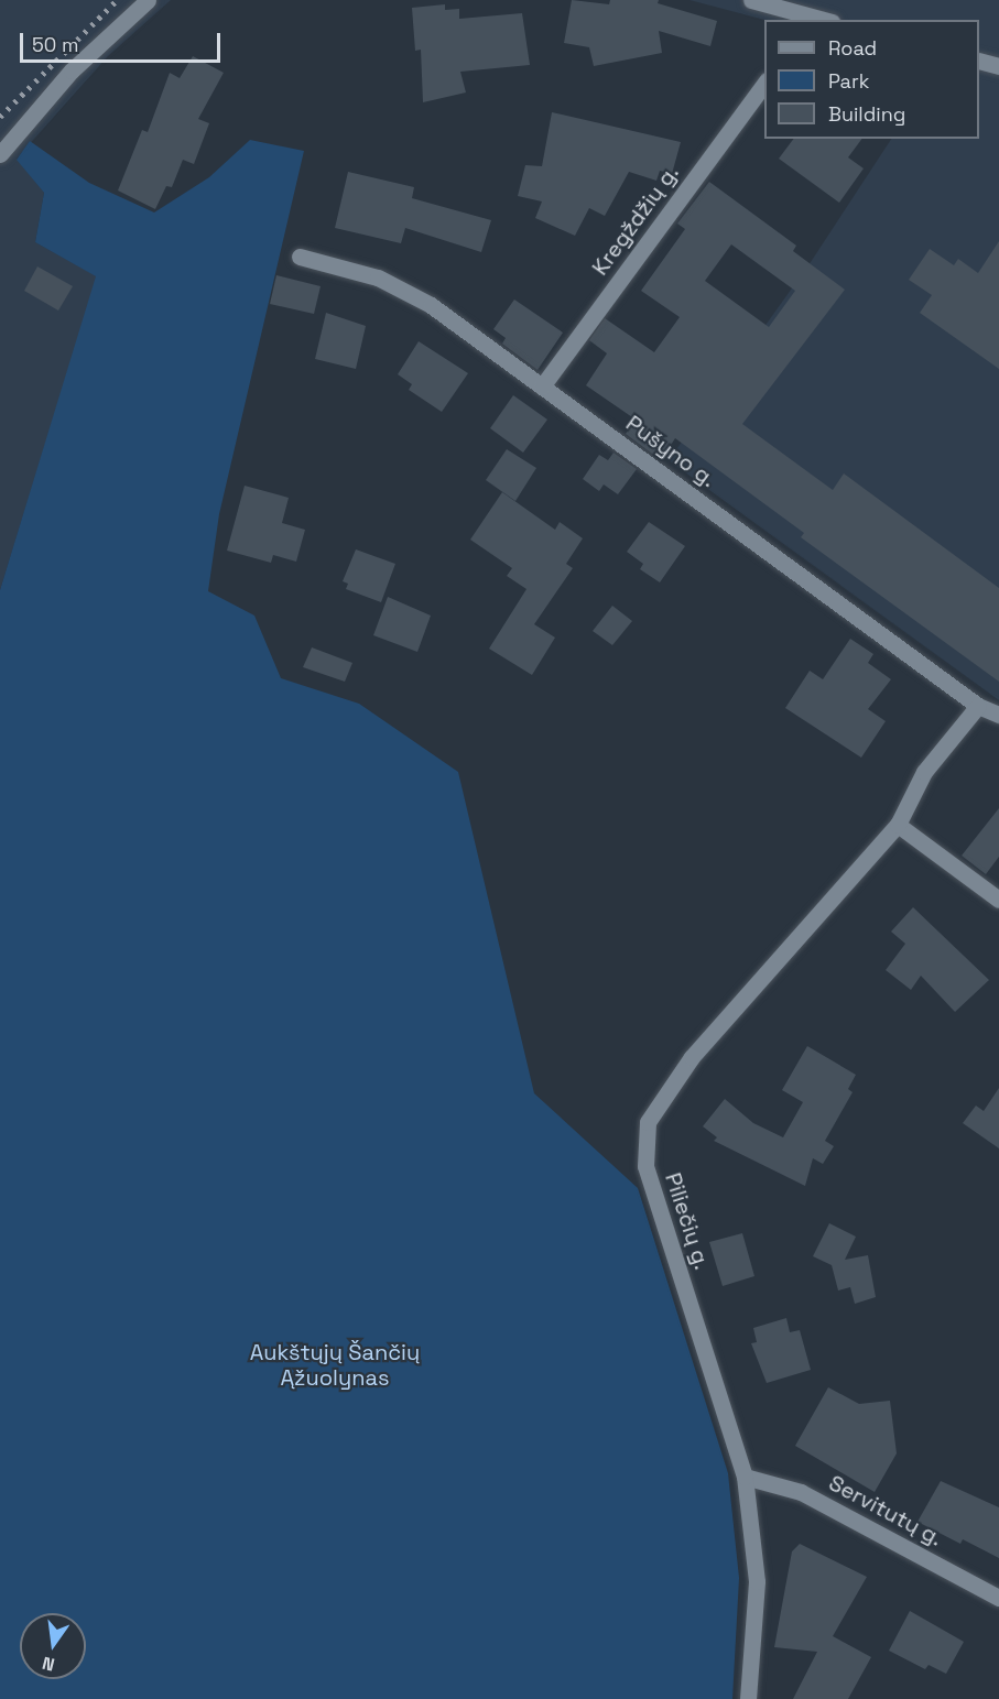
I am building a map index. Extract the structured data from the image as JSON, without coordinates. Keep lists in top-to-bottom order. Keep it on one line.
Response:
{"streets":{"street":["Kregždžių g.","Pušyno g.","Piliečių g.","Servitutų g."]},"crossings":[["Kregždžių g.","Pušyno g."],["Pušyno g.","Piliečių g."],["Piliečių g.","Servitutų g."]],"parks":["Aukštųjų Šančių Ąžuolynas"],"legend":["Road","Park","Building"],"scale_bar":"50 m","north":"bottom"}
